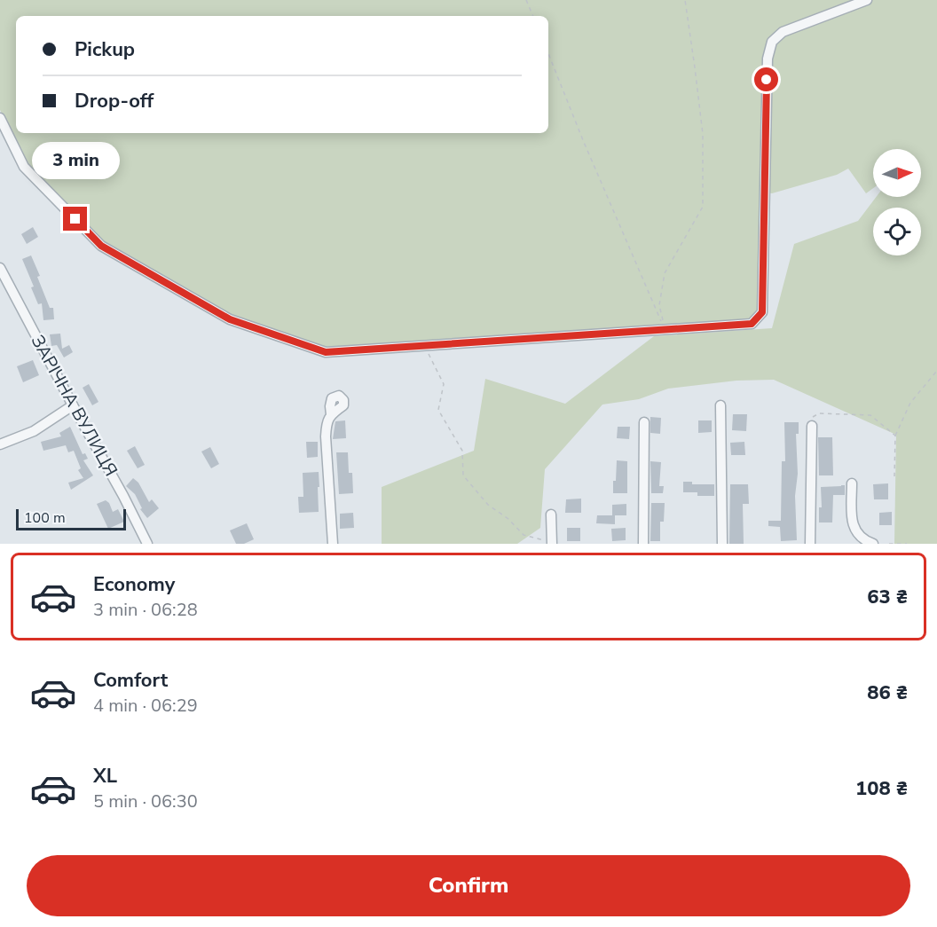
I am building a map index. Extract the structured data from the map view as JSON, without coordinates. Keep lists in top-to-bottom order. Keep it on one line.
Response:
{"streets":{"street":["ЗАРІЧНА ВУЛИЦЯ"]},"scale_bar":"100 m","north":"right","page":{"banner":["Pickup","Drop-off"],"bubble":"3 min","scale":"100 m","list":[{"name":"Economy","note":"3 min · 06:28","value":"63 ₴"},{"name":"Comfort","note":"4 min · 06:29","value":"86 ₴"},{"name":"XL","note":"5 min · 06:30","value":"108 ₴"}],"buttons":"Confirm"}}
